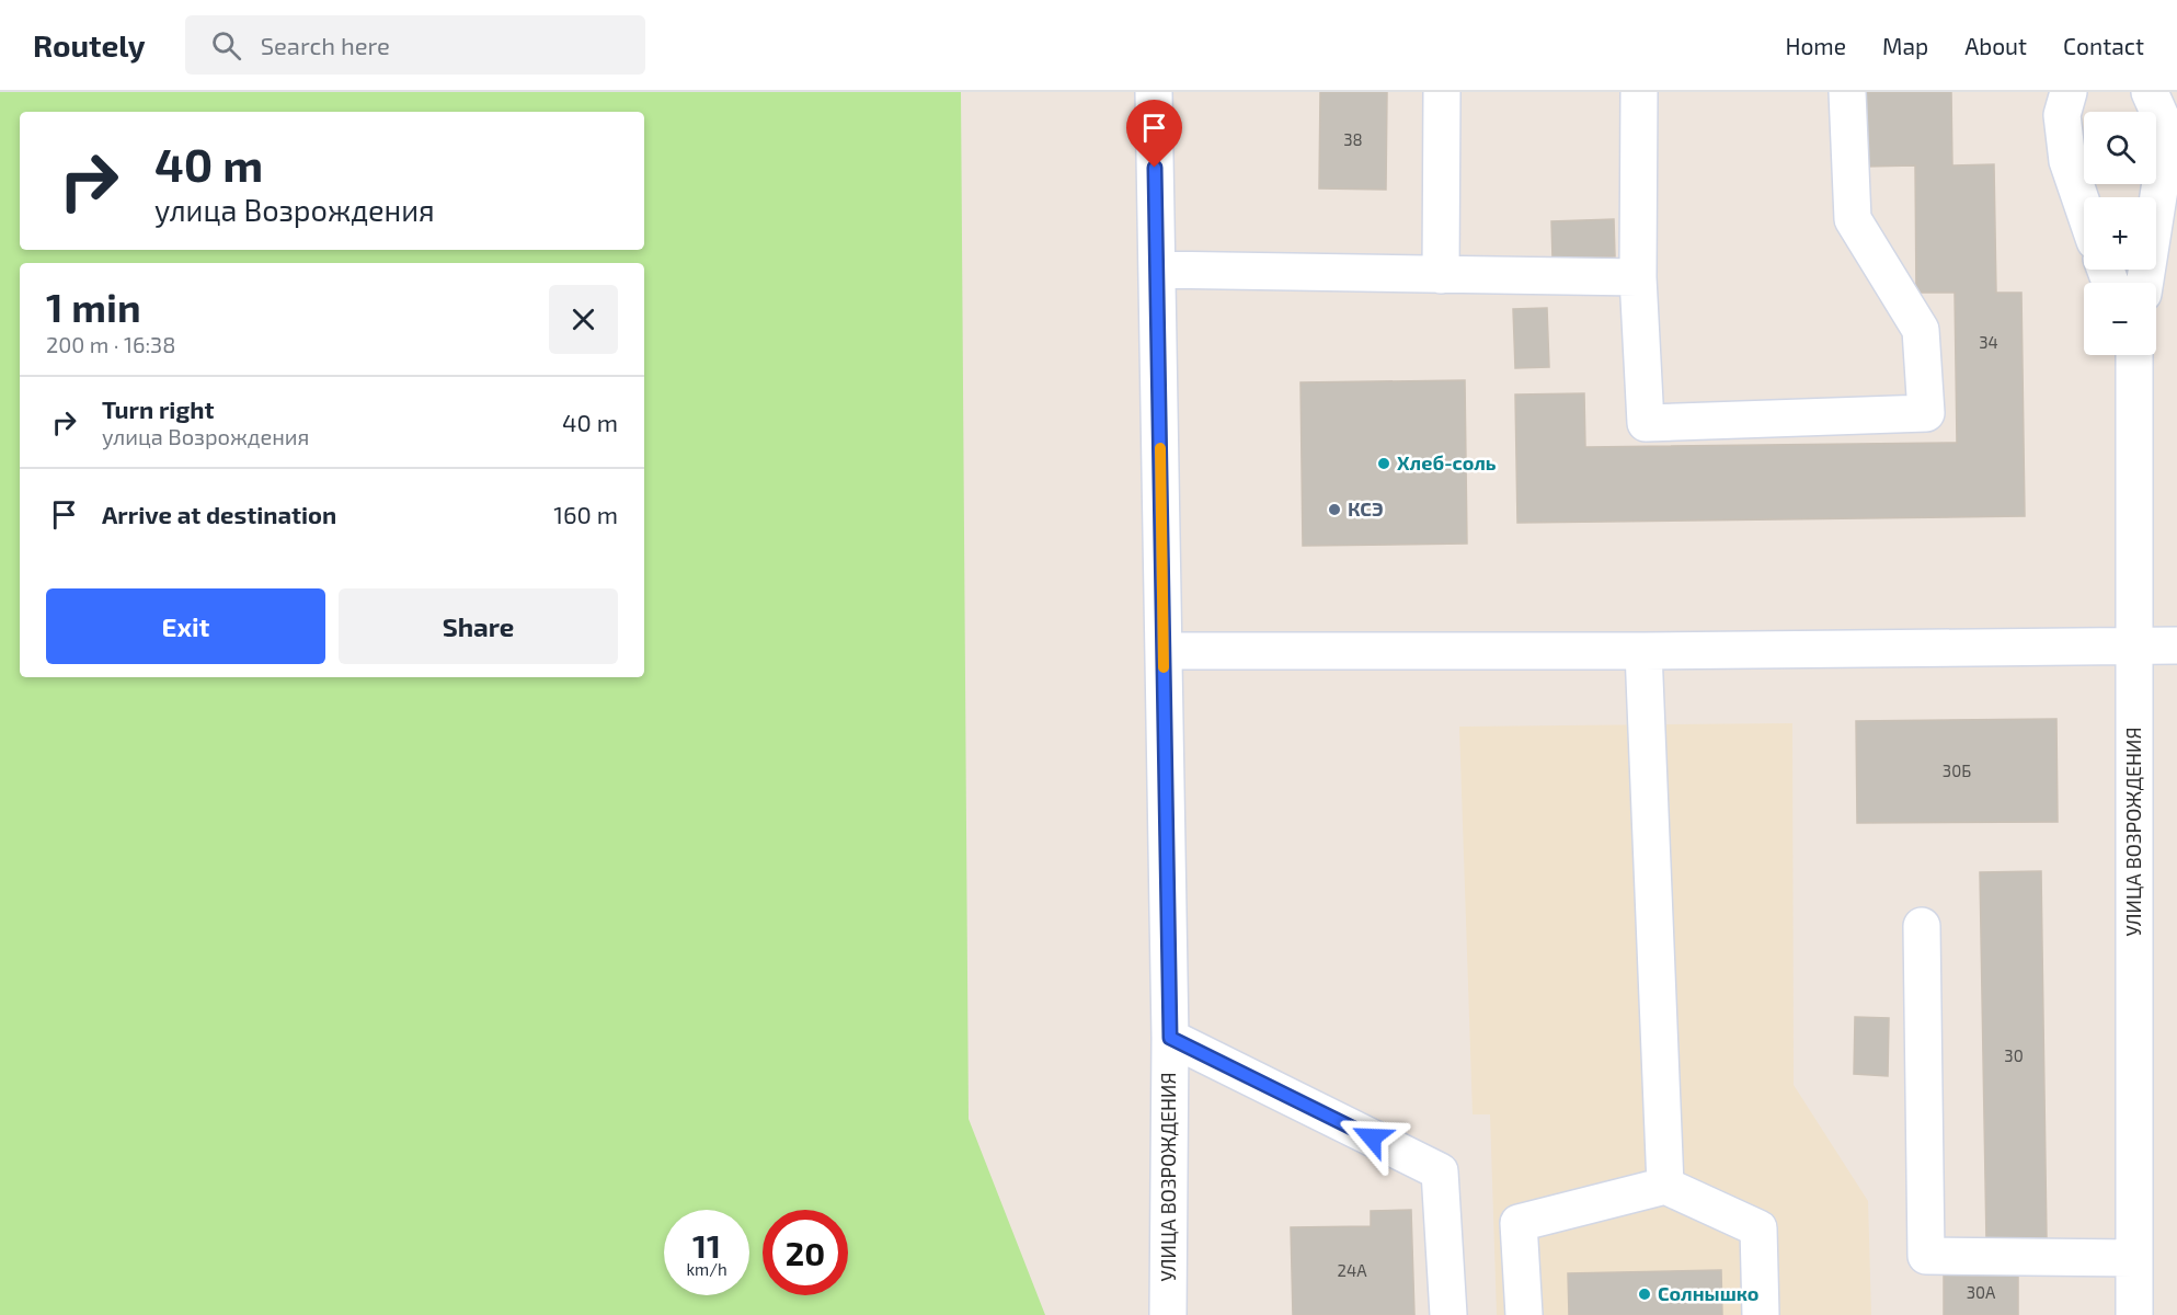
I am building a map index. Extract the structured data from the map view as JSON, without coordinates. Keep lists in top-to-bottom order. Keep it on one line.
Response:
{"streets":{"street":["УЛИЦА ВОЗРОЖДЕНИЯ"]},"places":["Хлеб-соль","КСЭ","Солнышко"],"house_numbers":["38","34","30Б","30","24А","30А"],"page":{"header":"Routely","search":"Search here","nav":["Home","Map","About","Contact"],"map_buttons":["+","−"],"turn":["40 m","улица Возрождения"],"heading":["1 min","200 m · 16:38"],"list":[{"name":"Turn right","note":"улица Возрождения","value":"40 m"},{"name":"Arrive at destination","value":"160 m"}],"buttons":["Exit","Share"],"speed":"11 km/h","limit":"20"}}
